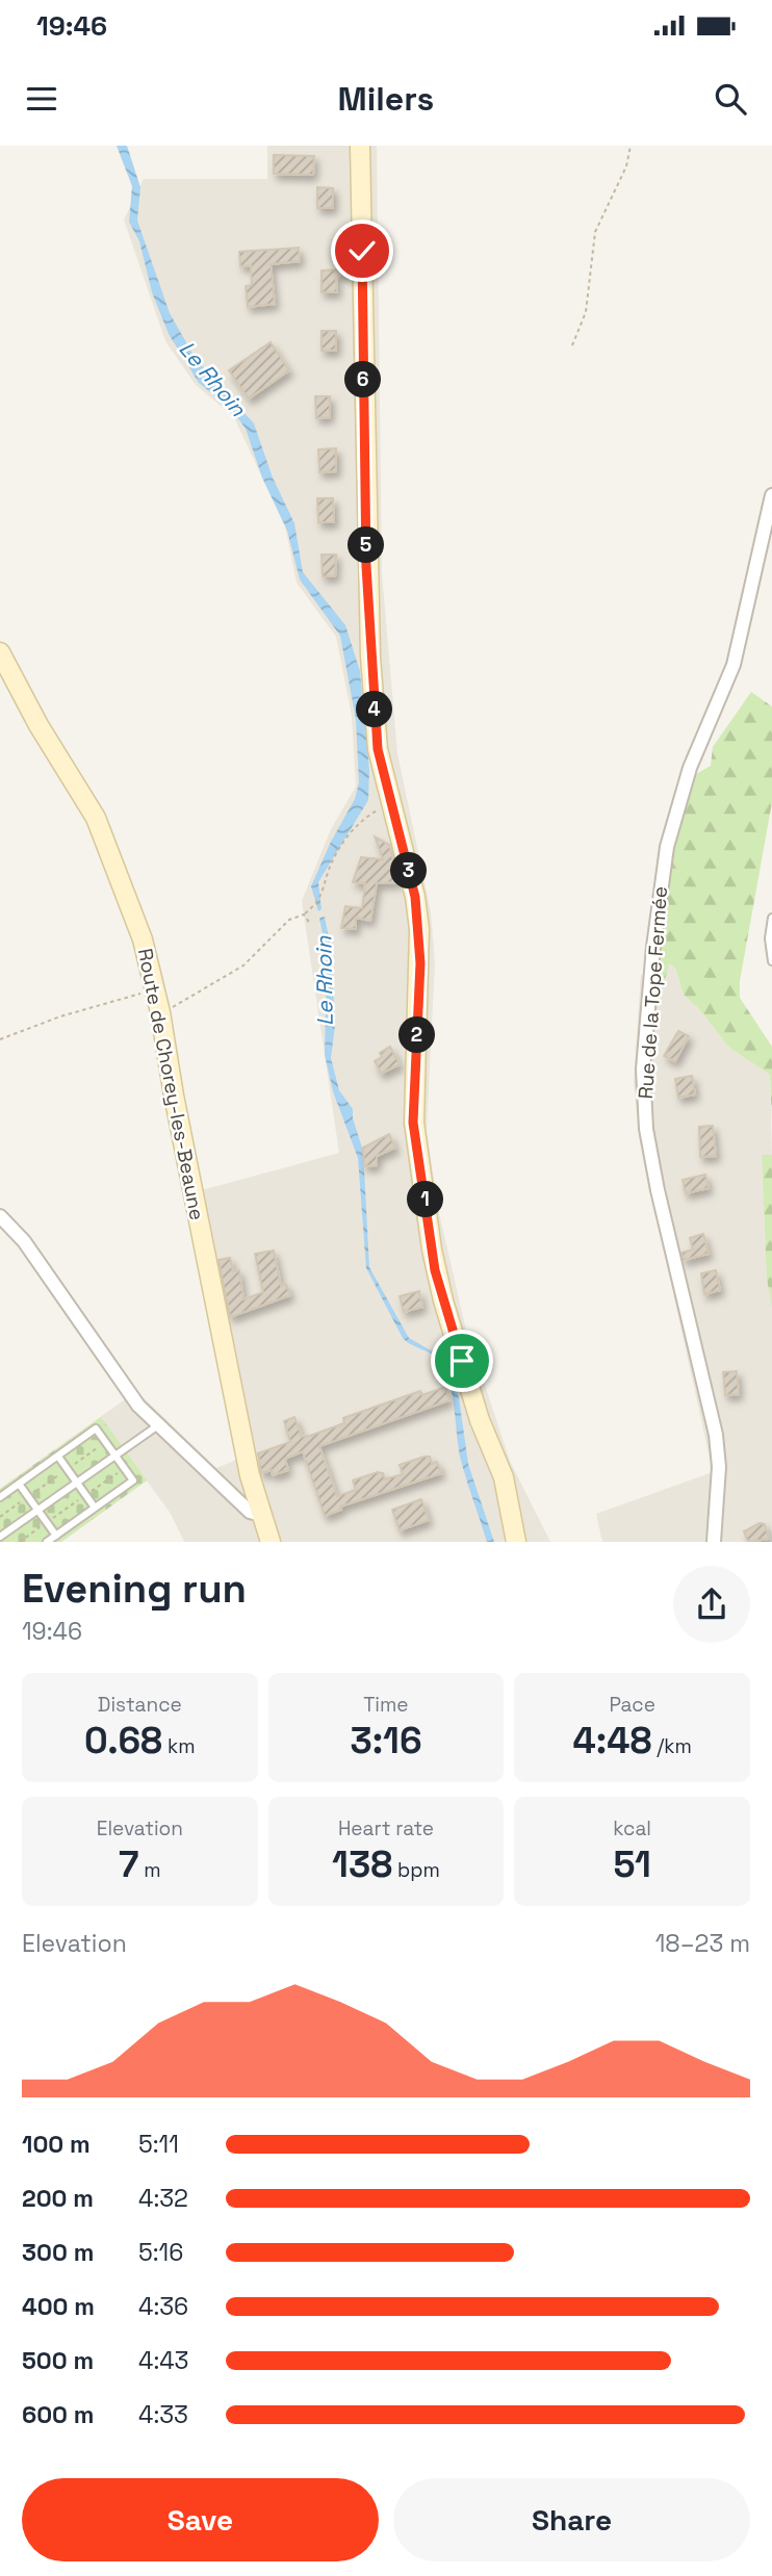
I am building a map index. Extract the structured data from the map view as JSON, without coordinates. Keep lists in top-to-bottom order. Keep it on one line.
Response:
{"streets":{"street":["Rue de la Tope Fermée","Route de Chorey-les-Beaune"]},"water":["Le Rhoin"],"page":{"status":"19:46","header":"Milers","pins":["6","5","4","3","2","1"],"heading":["Evening run","19:46"],"stats":[["Distance","0.68 km"],["Time","3:16"],["Pace","4:48 /km"],["Elevation","7 m"],["Heart rate","138 bpm"],["kcal","51"]],"chart":["Elevation","18–23 m"],"list":[{"name":"100 m","note":"5:11"},{"name":"200 m","note":"4:32"},{"name":"300 m","note":"5:16"},{"name":"400 m","note":"4:36"},{"name":"500 m","note":"4:43"},{"name":"600 m","note":"4:33"}],"buttons":["Save","Share"]}}
